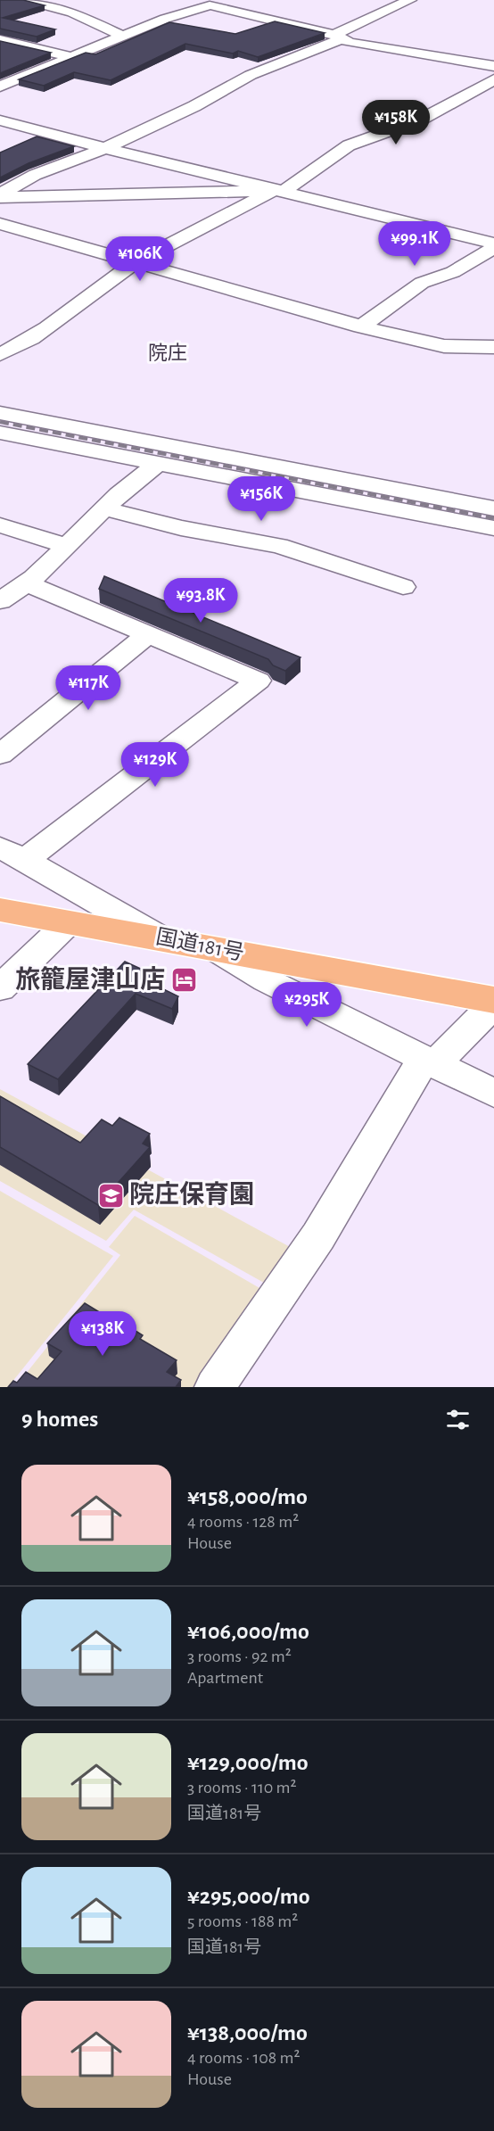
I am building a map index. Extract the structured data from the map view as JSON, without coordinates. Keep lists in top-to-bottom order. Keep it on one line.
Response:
{"streets":{"highway":["国道181号"]},"districts":["院庄"],"places":{"hotel":["旅籠屋津山店"],"school or university":["院庄保育園"]},"page":{"price":["¥158K","¥99.1K","¥106K","¥156K","¥93.8K","¥117K","¥129K","¥295K","¥138K"],"heading":"9 homes","list":[{"name":"¥158,000/mo","note":"4 rooms · 128 m² · House"},{"name":"¥106,000/mo","note":"3 rooms · 92 m² · Apartment"},{"name":"¥129,000/mo","note":"3 rooms · 110 m² · 国道181号"},{"name":"¥295,000/mo","note":"5 rooms · 188 m² · 国道181号"},{"name":"¥138,000/mo","note":"4 rooms · 108 m² · House"}]}}
